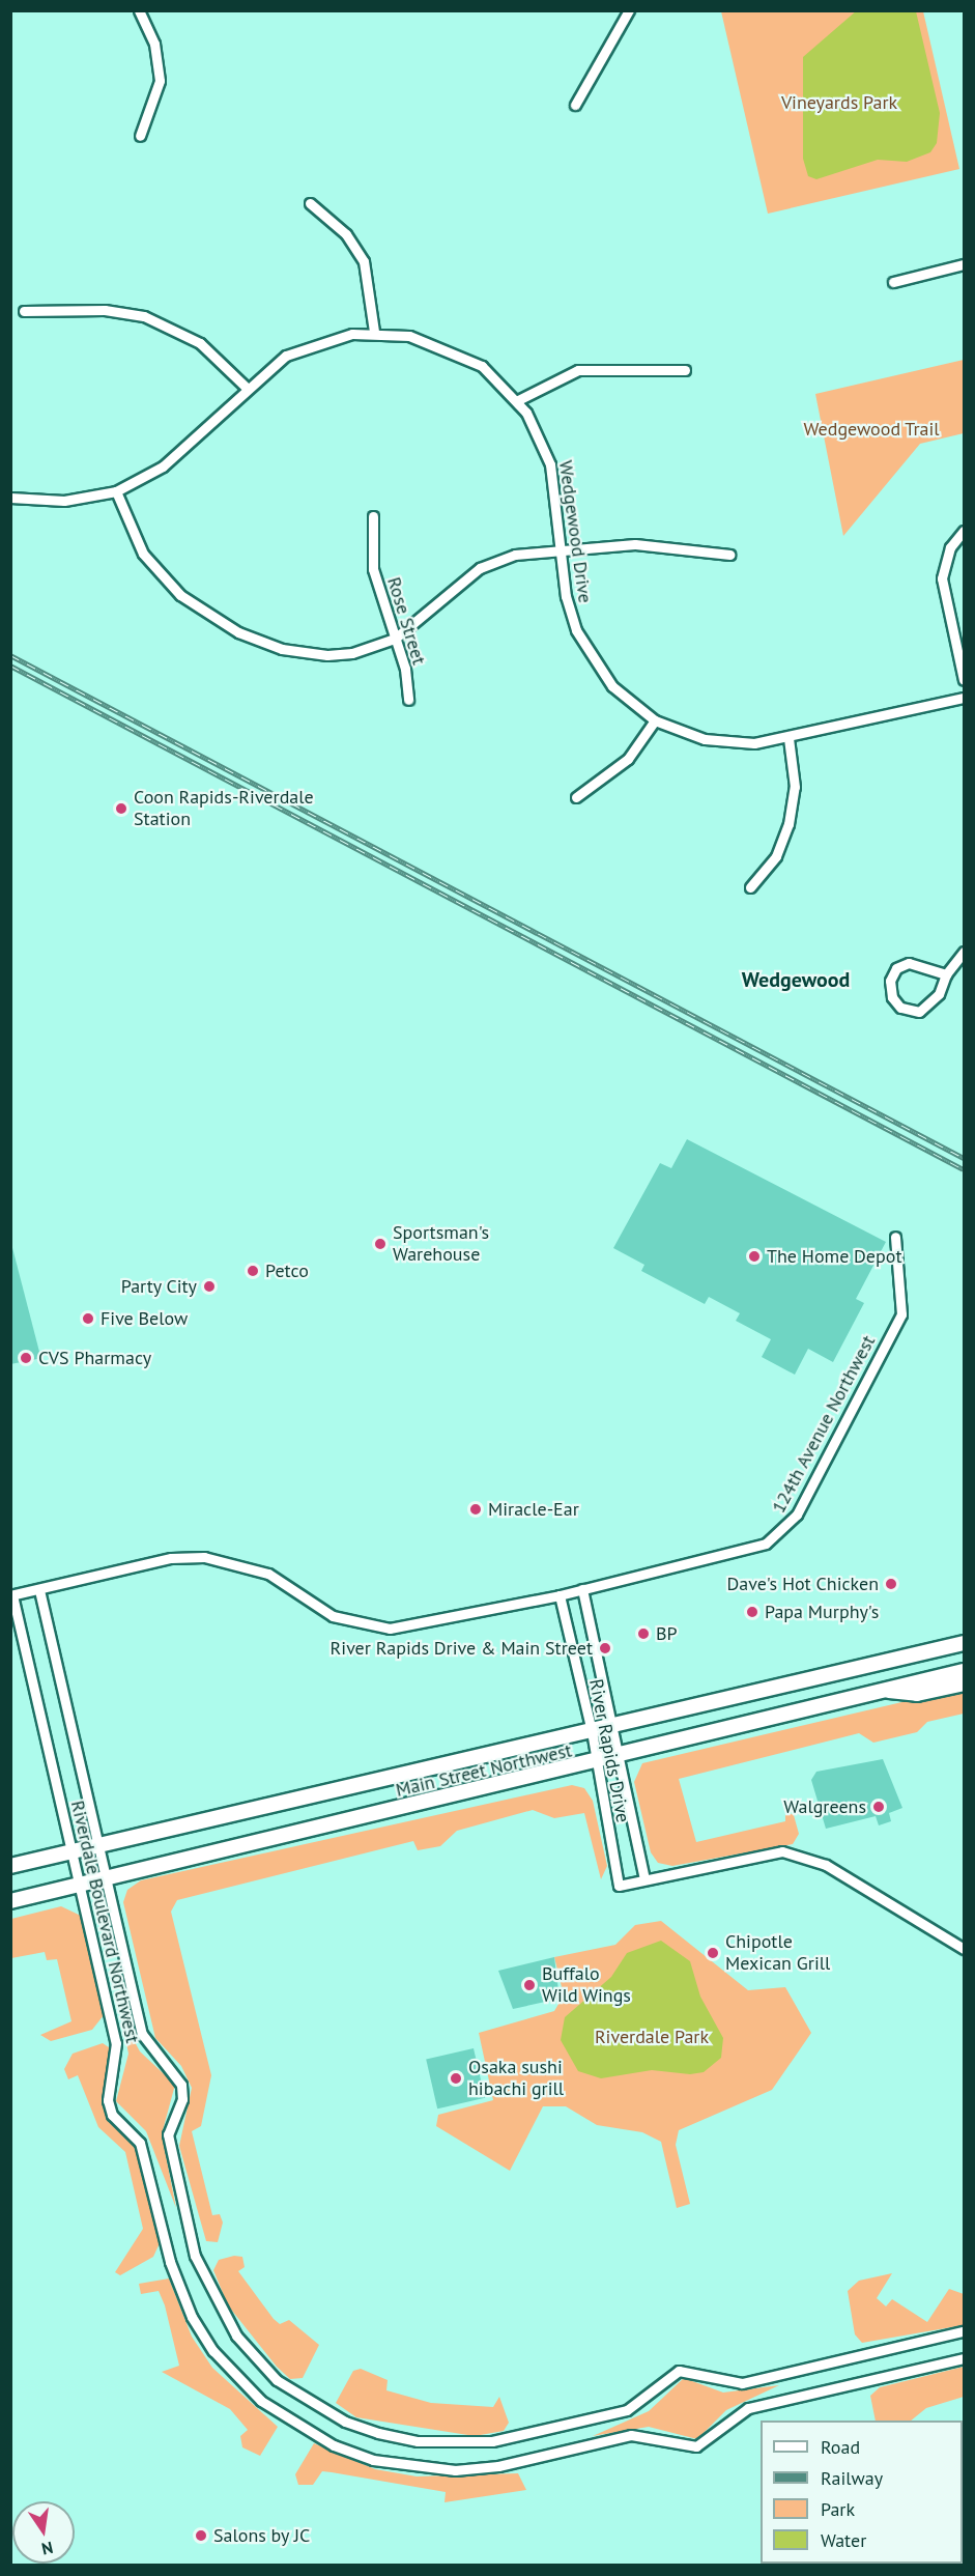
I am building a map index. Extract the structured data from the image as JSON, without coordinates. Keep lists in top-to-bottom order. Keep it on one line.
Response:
{"streets":{"main road":["Main Street Northwest"],"street":["Wedgewood Drive","Rose Street","124th Avenue Northwest","River Rapids Drive","Riverdale Boulevard Northwest"]},"crossings":[["124th Avenue Northwest","River Rapids Drive"],["River Rapids Drive","Main Street Northwest"],["Main Street Northwest","Riverdale Boulevard Northwest"]],"districts":["Wedgewood"],"parks":["Vineyards Park","Wedgewood Trail","Riverdale Park"],"places":["Coon Rapids-Riverdale Station","Sportsman's Warehouse","The Home Depot","Petco","Party City","Five Below","CVS Pharmacy","Miracle-Ear","Dave's Hot Chicken","Papa Murphy's","BP","River Rapids Drive & Main Street","Walgreens","Chipotle Mexican Grill","Buffalo Wild Wings","Osaka sushi hibachi grill","Salons by JC"],"legend":["Road","Railway","Park","Water"],"north":"bottom"}
